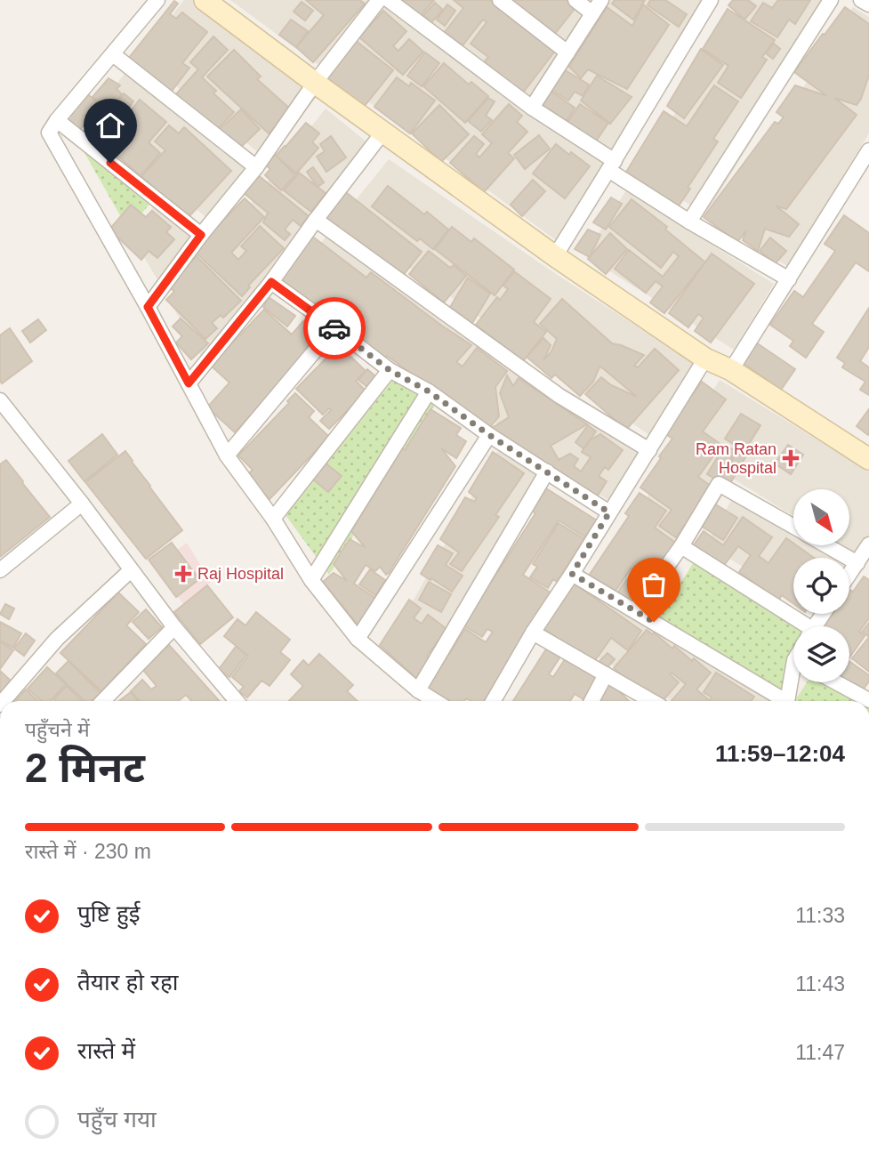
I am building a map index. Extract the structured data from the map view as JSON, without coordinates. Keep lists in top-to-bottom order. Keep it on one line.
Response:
{"places":{"health":["Ram Ratan Hospital","Raj Hospital"]},"north":"bottom right","page":{"heading":["2 मिनट","पहुँचने में","11:59–12:04"],"bar":"रास्ते में · 230 m","list":[["पुष्टि हुई","11:33"],["तैयार हो रहा","11:43"],["रास्ते में","11:47"],"पहुँच गया"]}}
